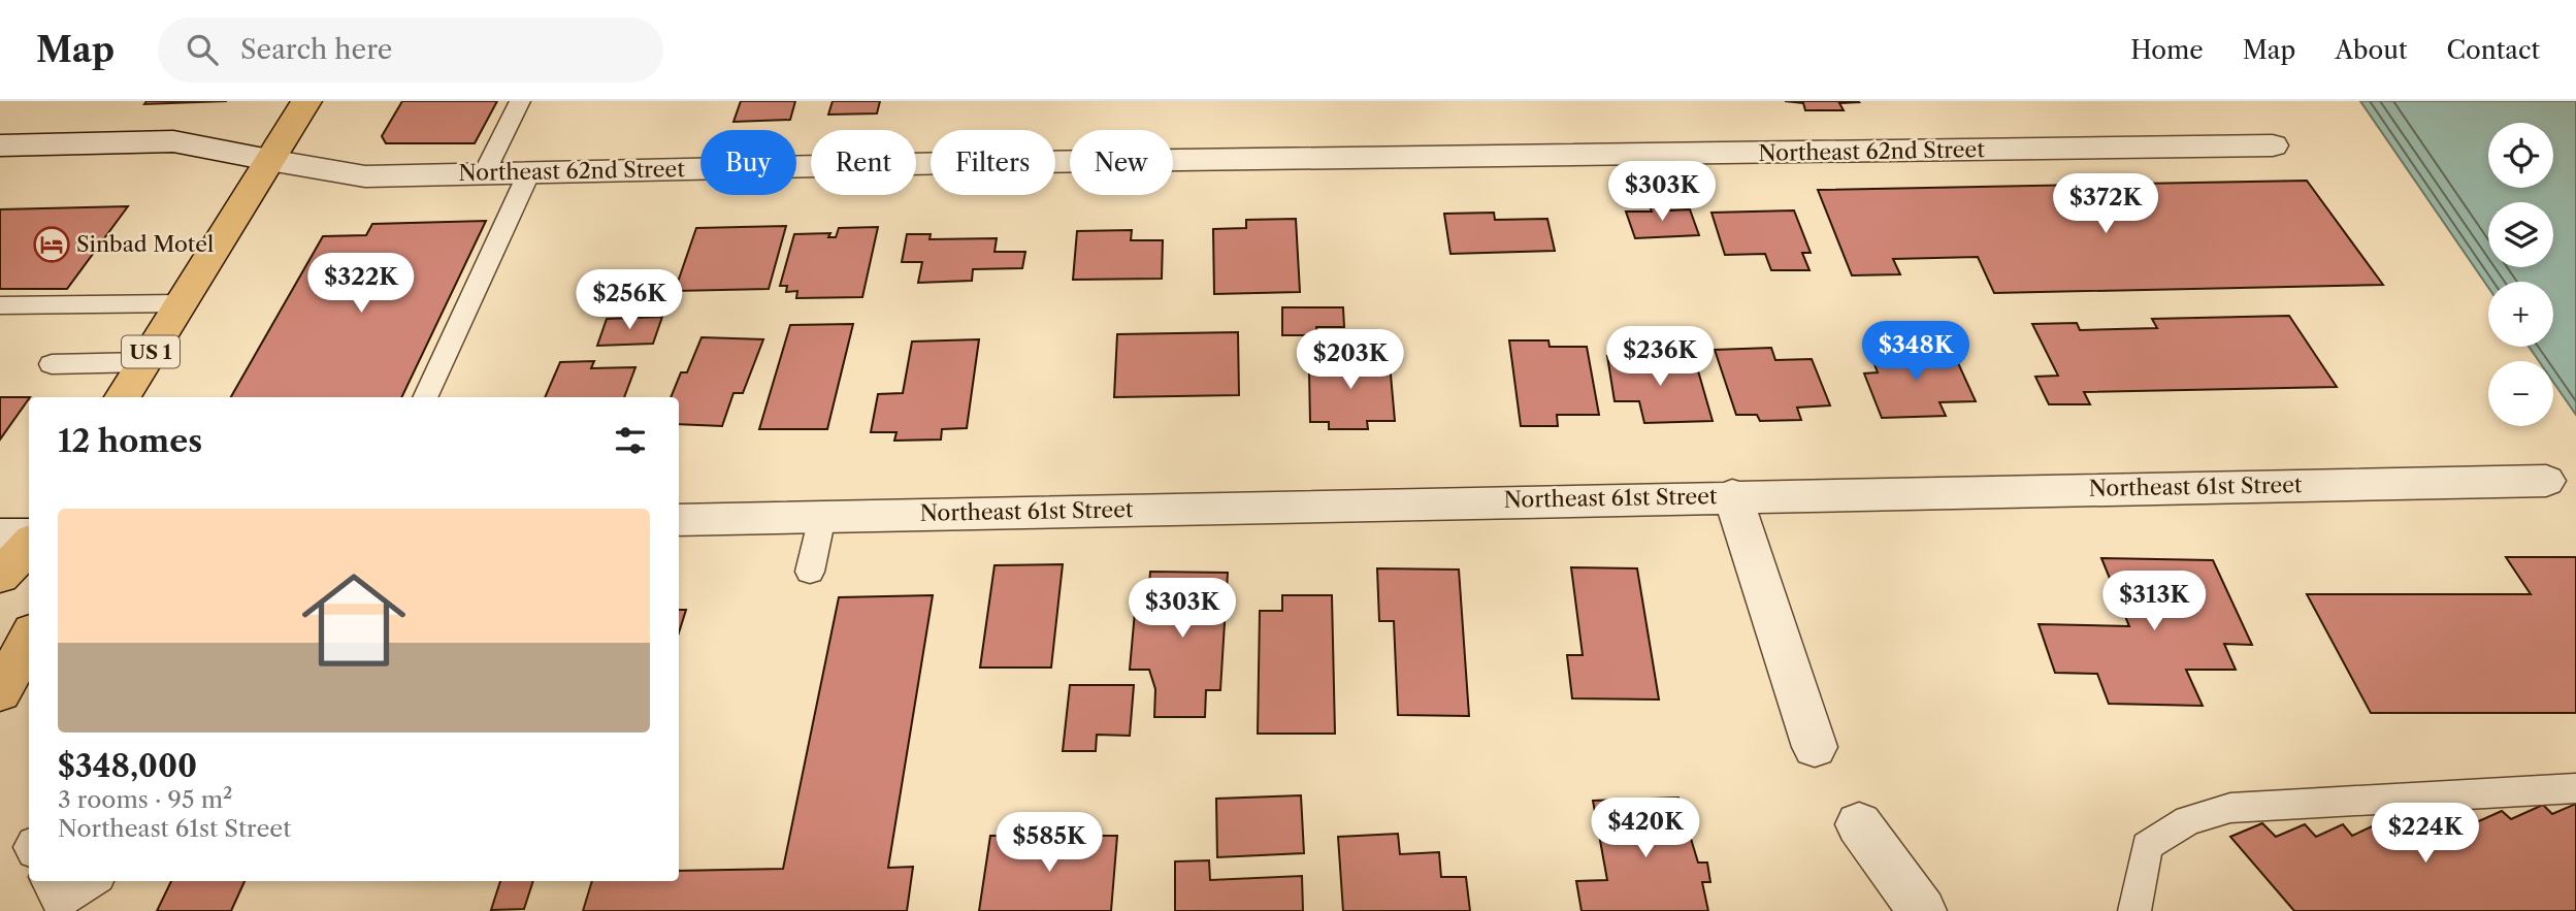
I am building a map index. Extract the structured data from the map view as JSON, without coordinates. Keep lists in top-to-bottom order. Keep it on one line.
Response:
{"streets":{"main road":["US 1"],"street":["Northeast 62nd Street","Northeast 61st Street"]},"crossings":[["Northeast 62nd Street","US 1"]],"places":{"hotel":["Sinbad Motel"]},"page":{"header":"Map","search":"Search here","nav":["Home","Map","About","Contact"],"map_buttons":["+","−"],"chip":["Buy","Rent","Filters","New"],"price":["$303K","$372K","$322K","$256K","$348K","$236K","$203K","$313K","$303K","$420K","$224K","$585K"],"heading":"12 homes","list":[{"name":"$348,000","note":"3 rooms · 95 m² · Northeast 61st Street"}]}}
